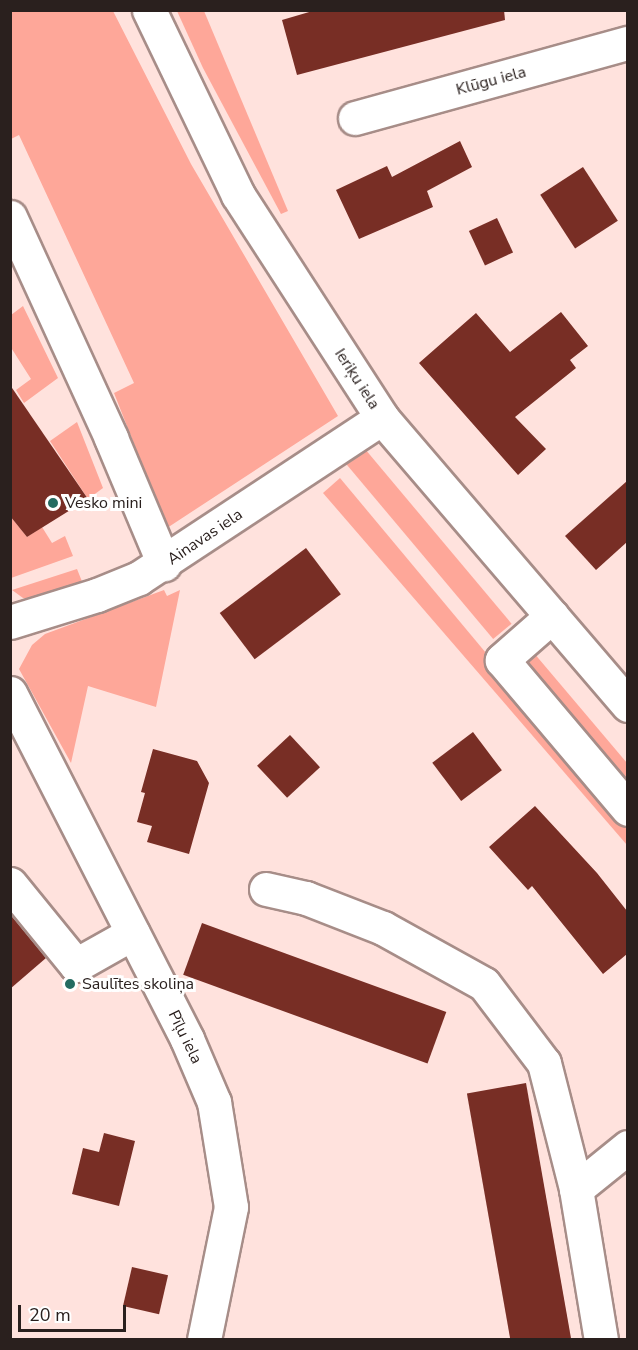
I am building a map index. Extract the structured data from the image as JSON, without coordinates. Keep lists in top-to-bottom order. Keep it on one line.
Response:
{"streets":{"street":["Klūgu iela","Ieriķu iela","Ainavas iela","Pīļu iela"]},"crossings":[["Ieriķu iela","Ainavas iela"]],"places":["Vesko mini","Saulītes skoliņa"],"scale_bar":"20 m"}
